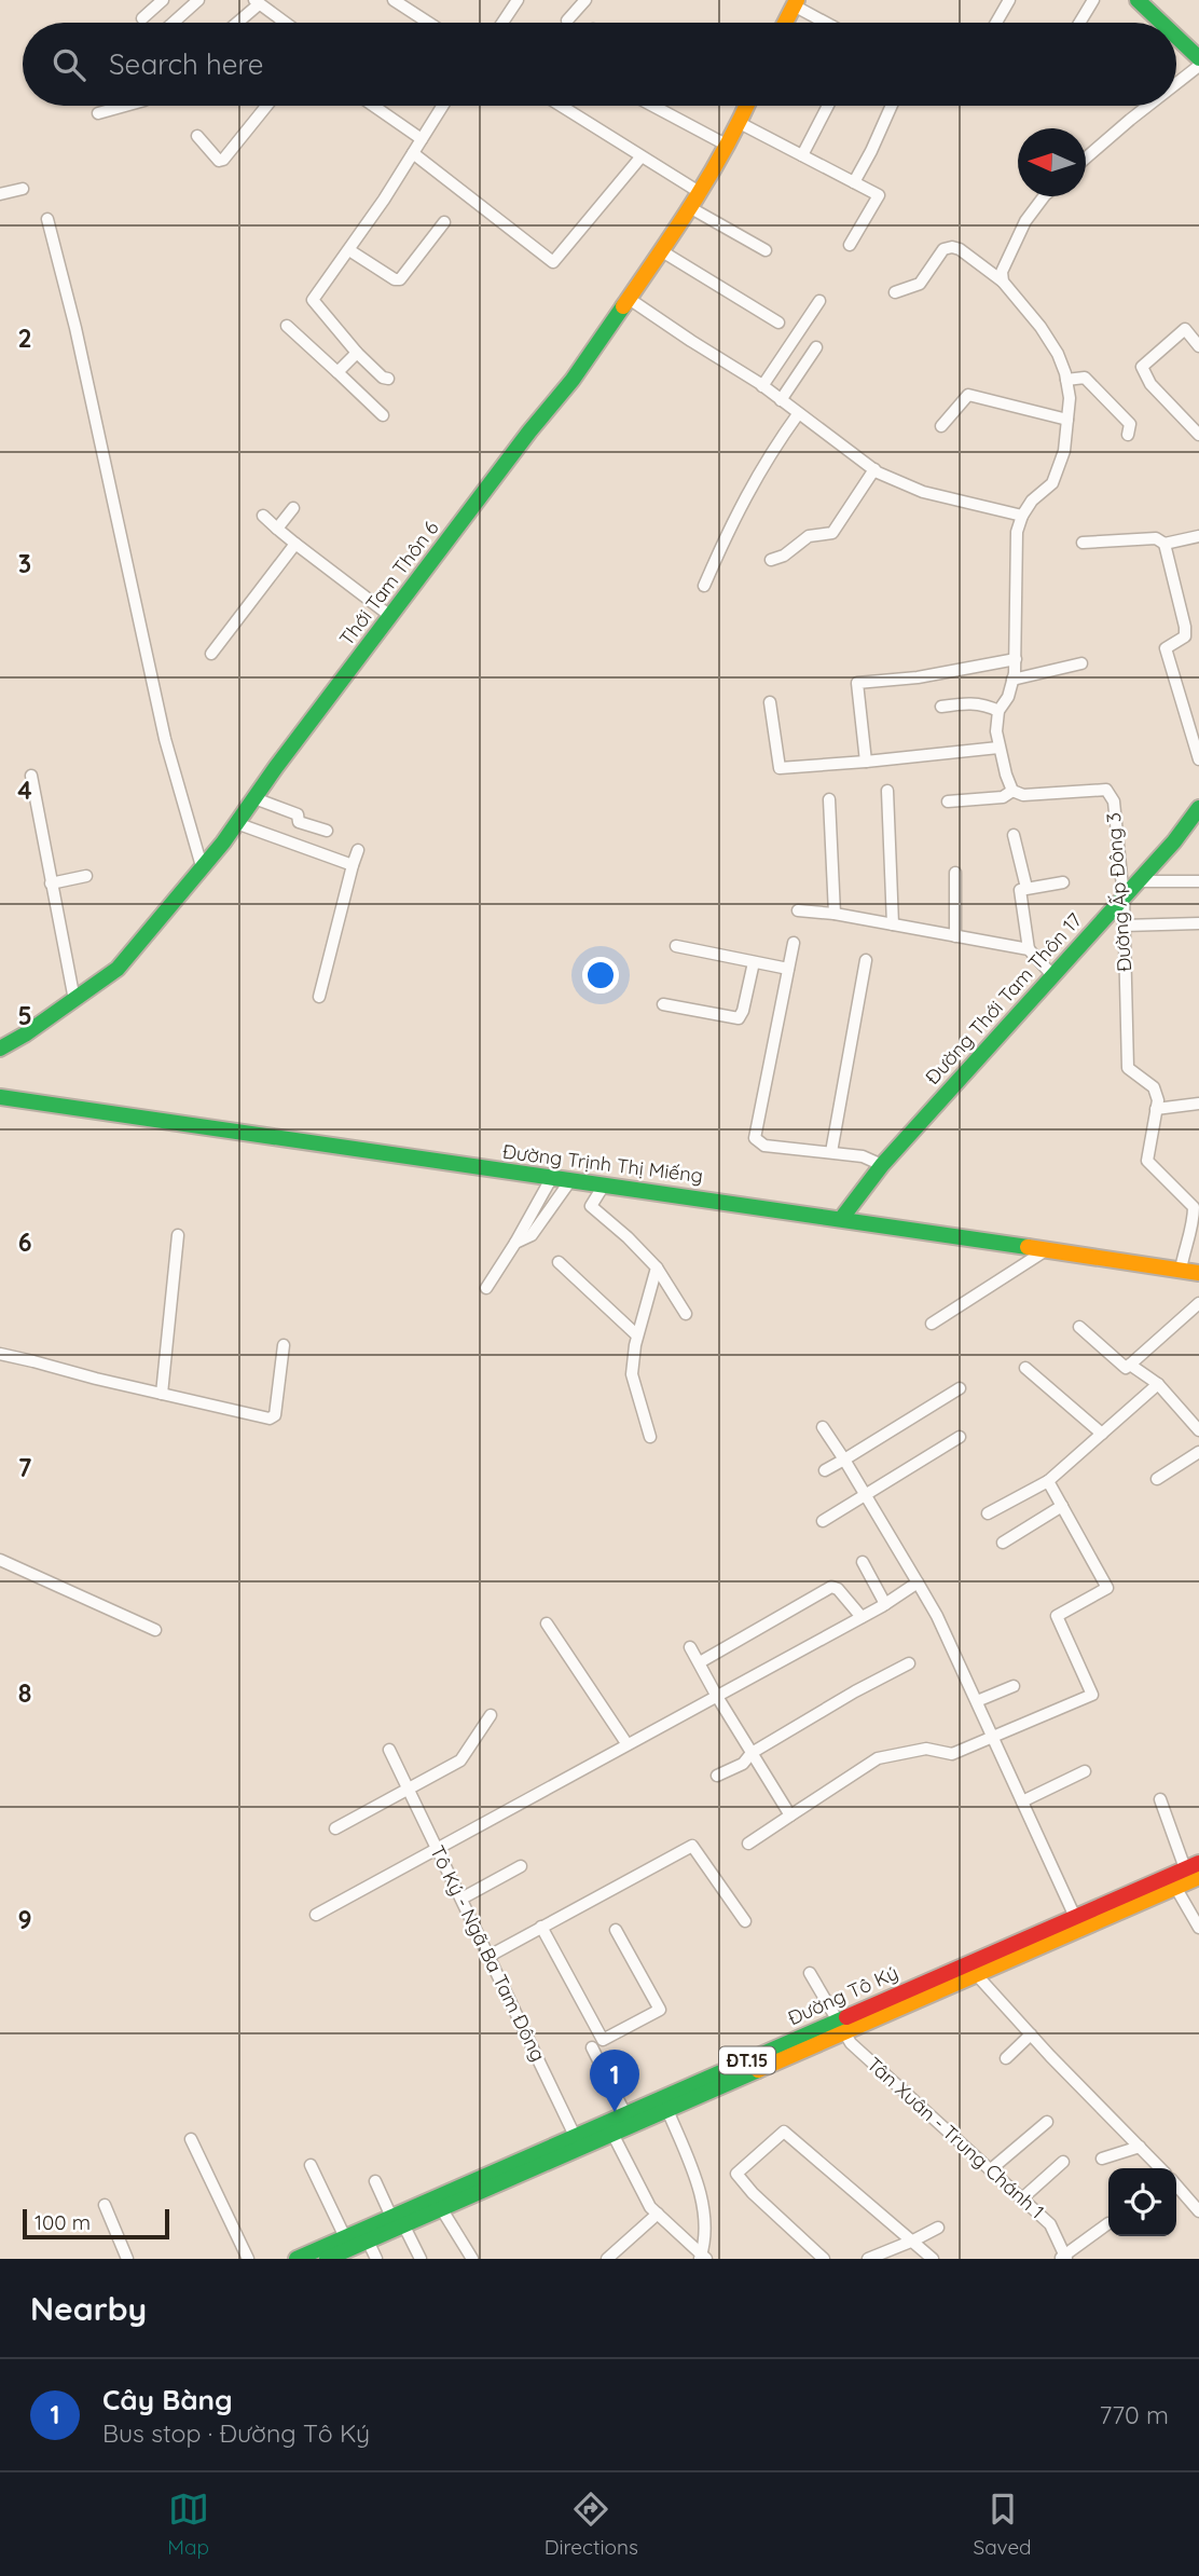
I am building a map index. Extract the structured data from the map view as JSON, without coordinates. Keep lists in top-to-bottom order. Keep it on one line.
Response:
{"streets":{"main road":["Thới Tam Thôn 6","Đường Thới Tam Thôn 17","Đường Trịnh Thị Miếng","Đường Tô Ký","ĐT.15"],"street":["Đường Ấp Đông 3","Tô Ký - Ngã Ba Tam Đông","Tân Xuân - Trung Chánh 1"]},"crossings":[["Đường Ấp Đông 3","Đường Thới Tam Thôn 17"],["Đường Thới Tam Thôn 17","Đường Trịnh Thị Miếng"],["Tô Ký - Ngã Ba Tam Đông","Đường Tô Ký"],["Đường Tô Ký","Tân Xuân - Trung Chánh 1"]],"scale_bar":"100 m","north":"left","page":{"search":"Search here","pins":"1","scale":"100 m","heading":"Nearby","list":[{"mark":"1","name":"Cây Bàng","note":"Bus stop · Đường Tô Ký","value":"770 m"}],"nav":["Map","Directions","Saved"]},"grid":{"rows":["2","3","4","5","6","7","8","9"]}}
